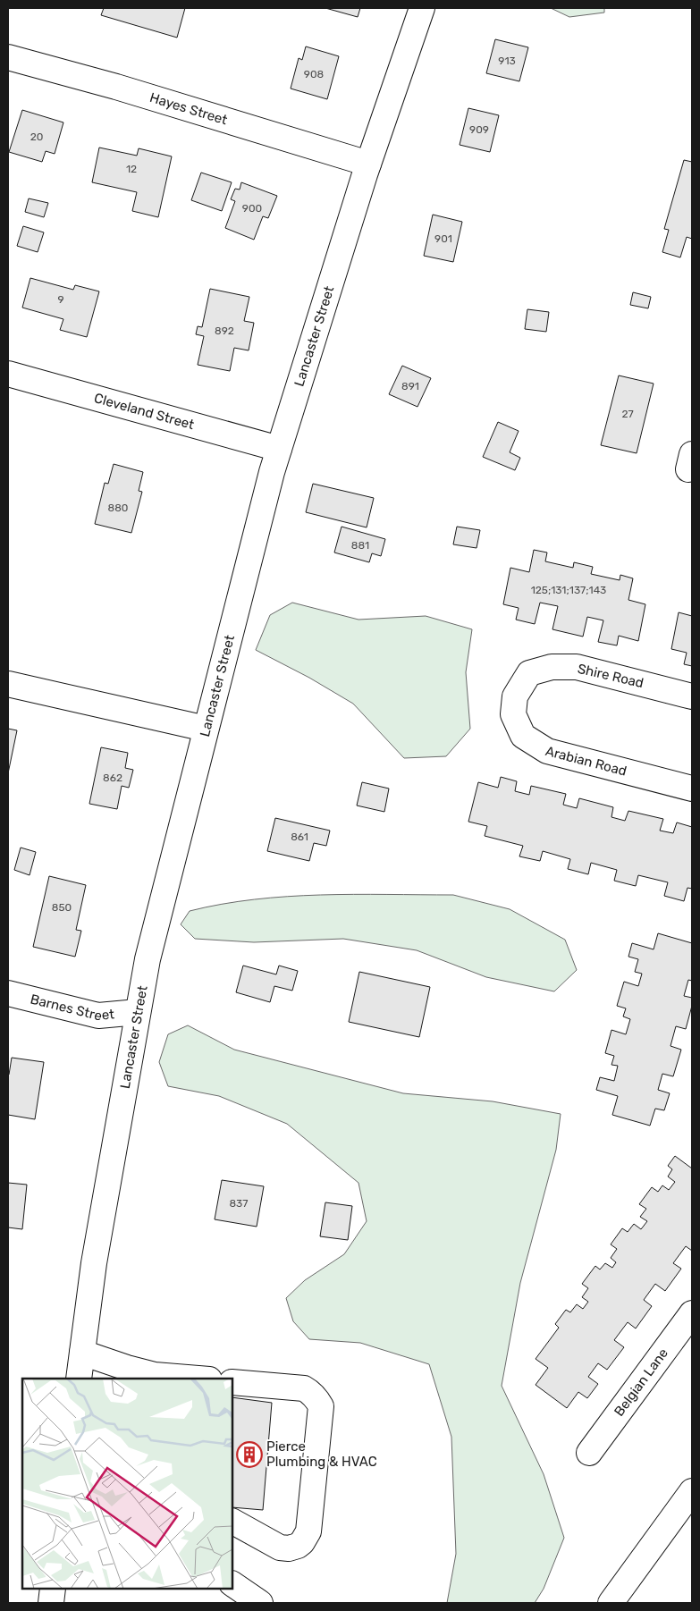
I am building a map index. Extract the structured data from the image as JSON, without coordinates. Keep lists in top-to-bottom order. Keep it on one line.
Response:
{"streets":{"street":["Hayes Street","Lancaster Street","Cleveland Street","Shire Road","Arabian Road","Barnes Street","Belgian Lane"]},"crossings":[["Hayes Street","Lancaster Street"],["Lancaster Street","Cleveland Street"],["Lancaster Street","Barnes Street"],["Shire Road","Arabian Road"]],"places":{"building":["Pierce Plumbing & HVAC"]},"house_numbers":["913","908","909","20","12","900","901","9","892","891","27","880","881","125;131;137;143","862","861","850","837"]}
